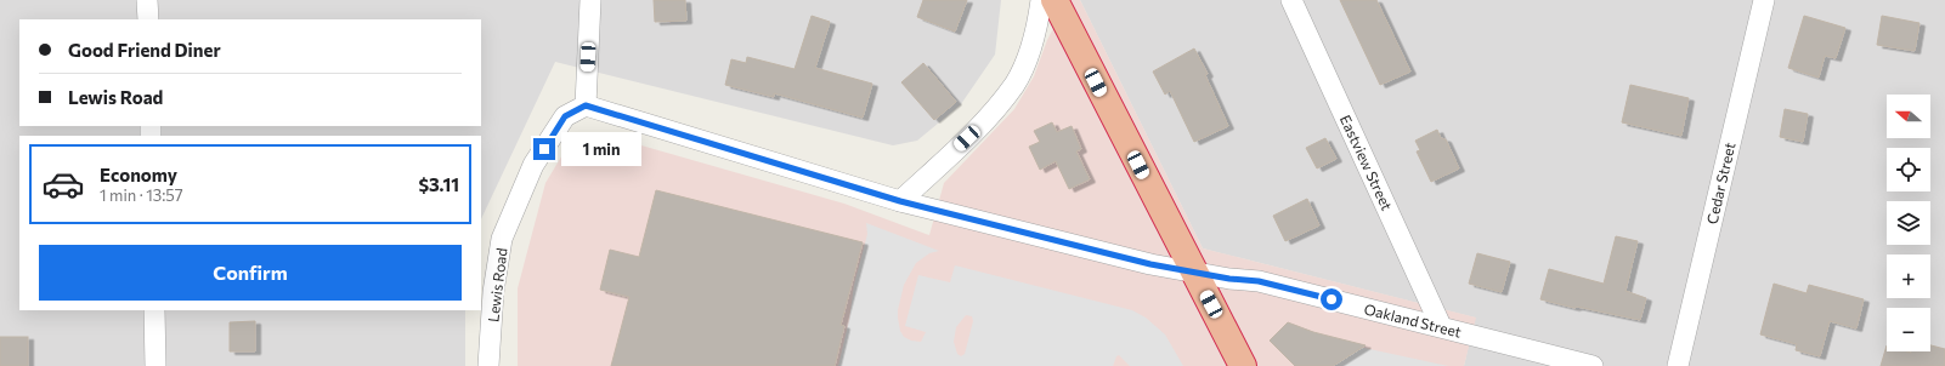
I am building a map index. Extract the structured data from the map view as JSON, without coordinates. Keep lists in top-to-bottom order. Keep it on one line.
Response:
{"streets":{"street":["Eastview Street","Cedar Street","Lewis Road","Oakland Street"]},"crossings":[["Eastview Street","Oakland Street"],["Lewis Road","Oakland Street"]],"north":"left","page":{"banner":["Good Friend Diner","Lewis Road"],"map_buttons":["+","−"],"bubble":"1 min","list":[{"name":"Economy","note":"1 min · 13:57","value":"$3.11"}],"buttons":"Confirm"}}
